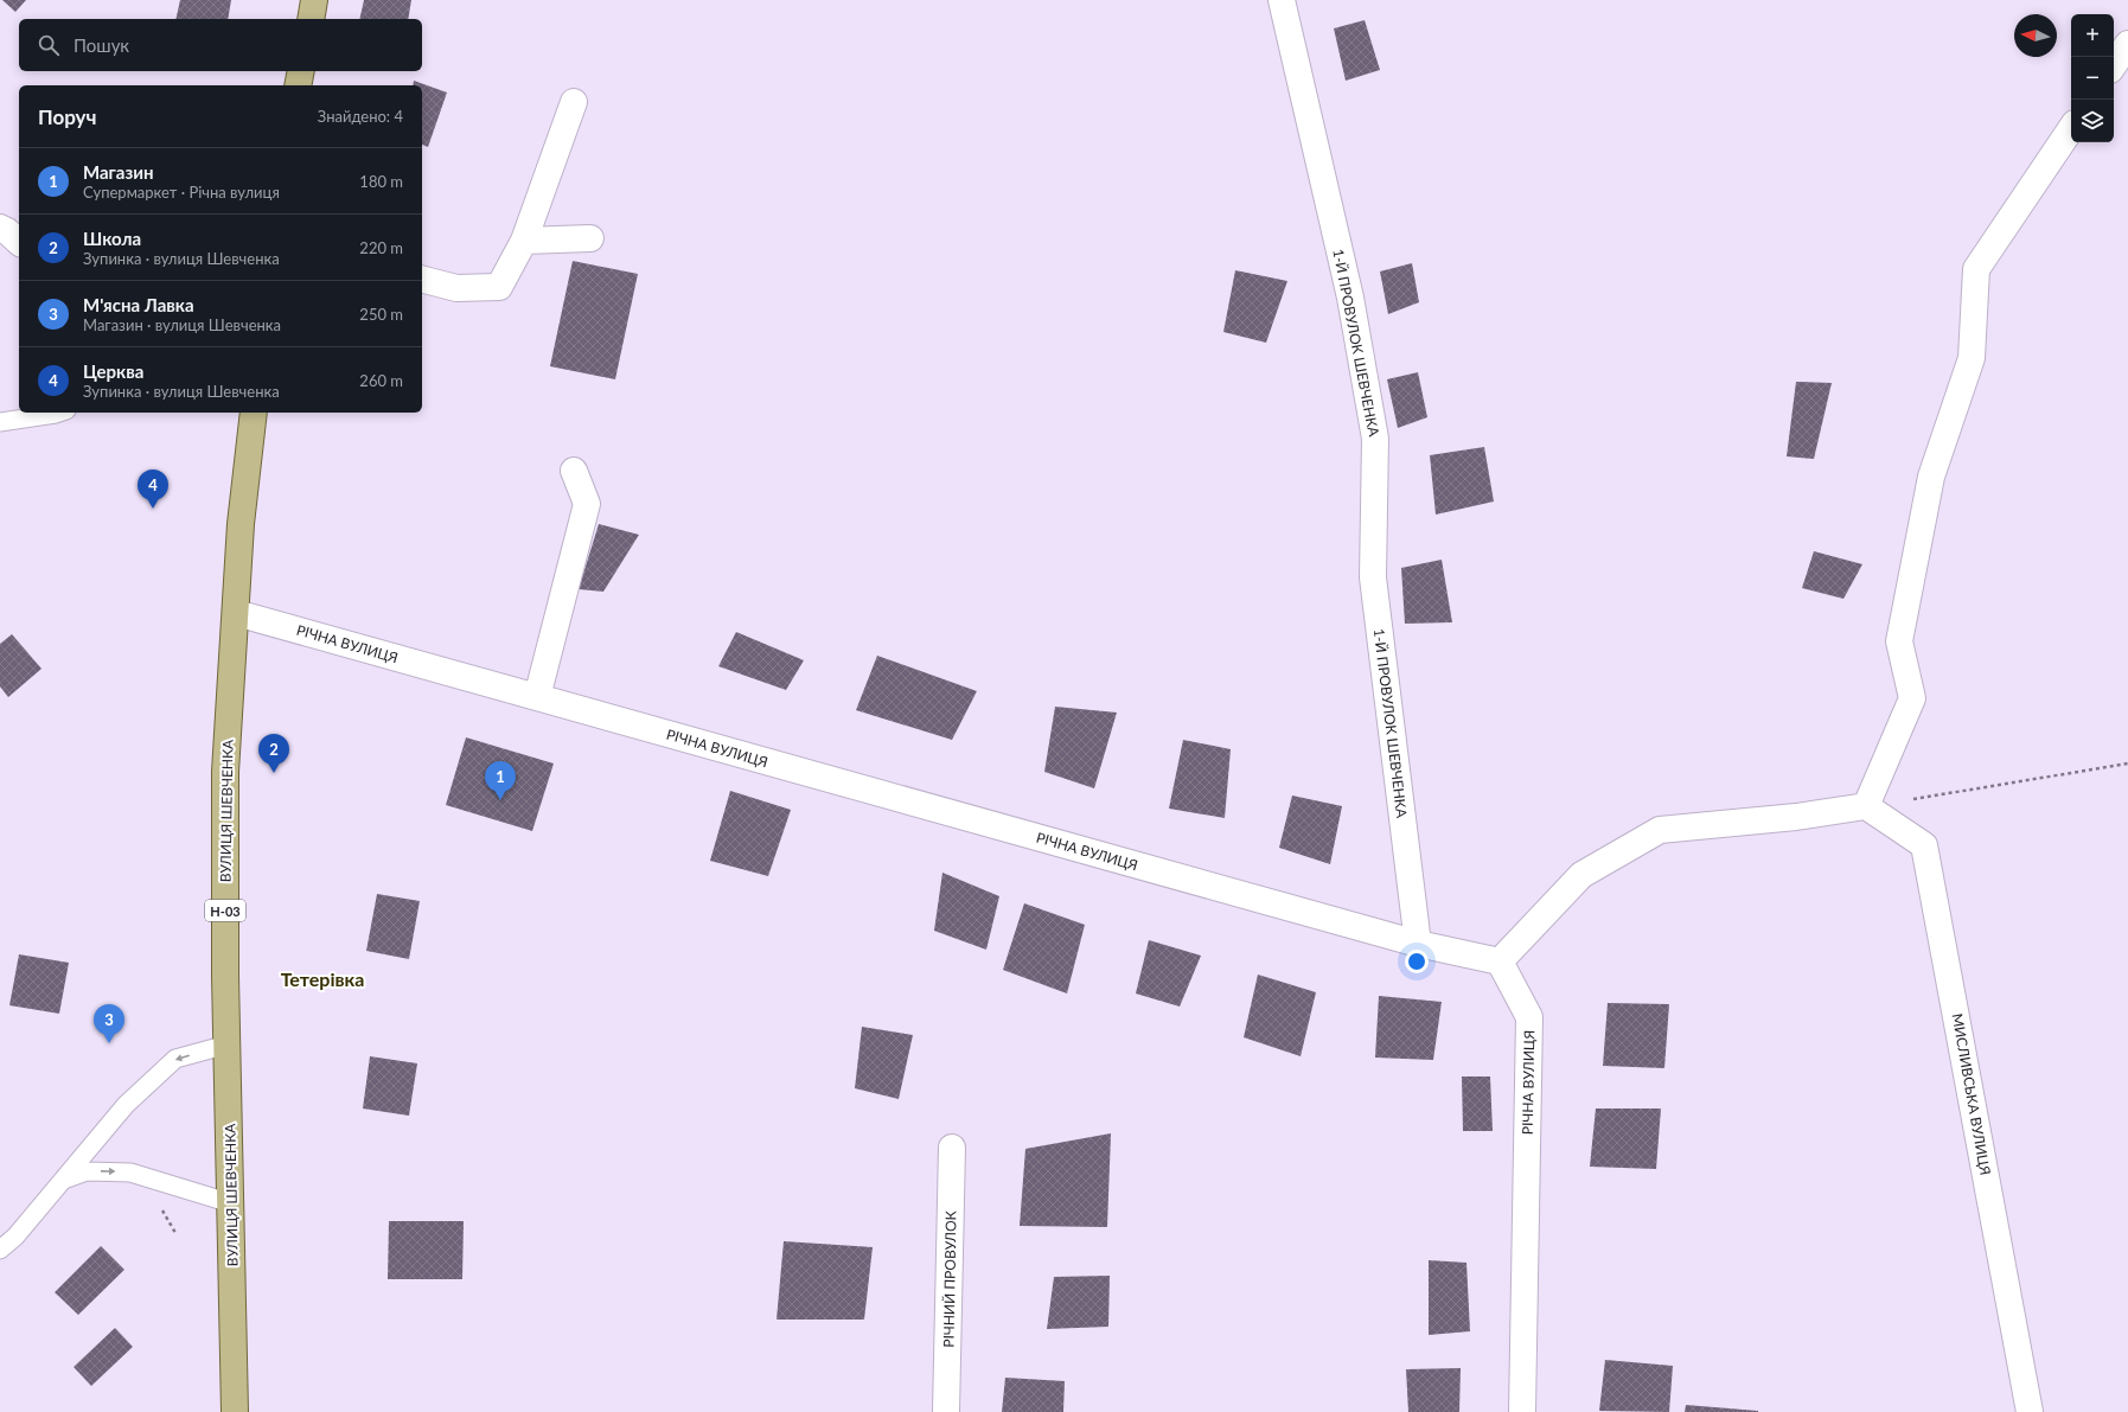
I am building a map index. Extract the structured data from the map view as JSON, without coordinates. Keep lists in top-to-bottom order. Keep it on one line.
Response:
{"streets":{"main road":["ВУЛИЦЯ ШЕВЧЕНКА","Н-03"],"street":["1-Й ПРОВУЛОК ШЕВЧЕНКА","РІЧНА ВУЛИЦЯ","МИСЛИВСЬКА ВУЛИЦЯ","РІЧНИЙ ПРОВУЛОК"]},"crossings":[["1-Й ПРОВУЛОК ШЕВЧЕНКА","РІЧНА ВУЛИЦЯ"],["РІЧНА ВУЛИЦЯ","ВУЛИЦЯ ШЕВЧЕНКА"]],"districts":["Тетерівка"],"north":"left","page":{"map_buttons":["+","−"],"search":"Пошук","heading":["Поруч","Знайдено: 4"],"list":[{"mark":"1","name":"Магазин","note":"Супермаркет · Річна вулиця","value":"180 m"},{"mark":"2","name":"Школа","note":"Зупинка · вулиця Шевченка","value":"220 m"},{"mark":"3","name":"М'ясна Лавка","note":"Магазин · вулиця Шевченка","value":"250 m"},{"mark":"4","name":"Церква","note":"Зупинка · вулиця Шевченка","value":"260 m"}],"pins":["4","2","1","3"]}}
